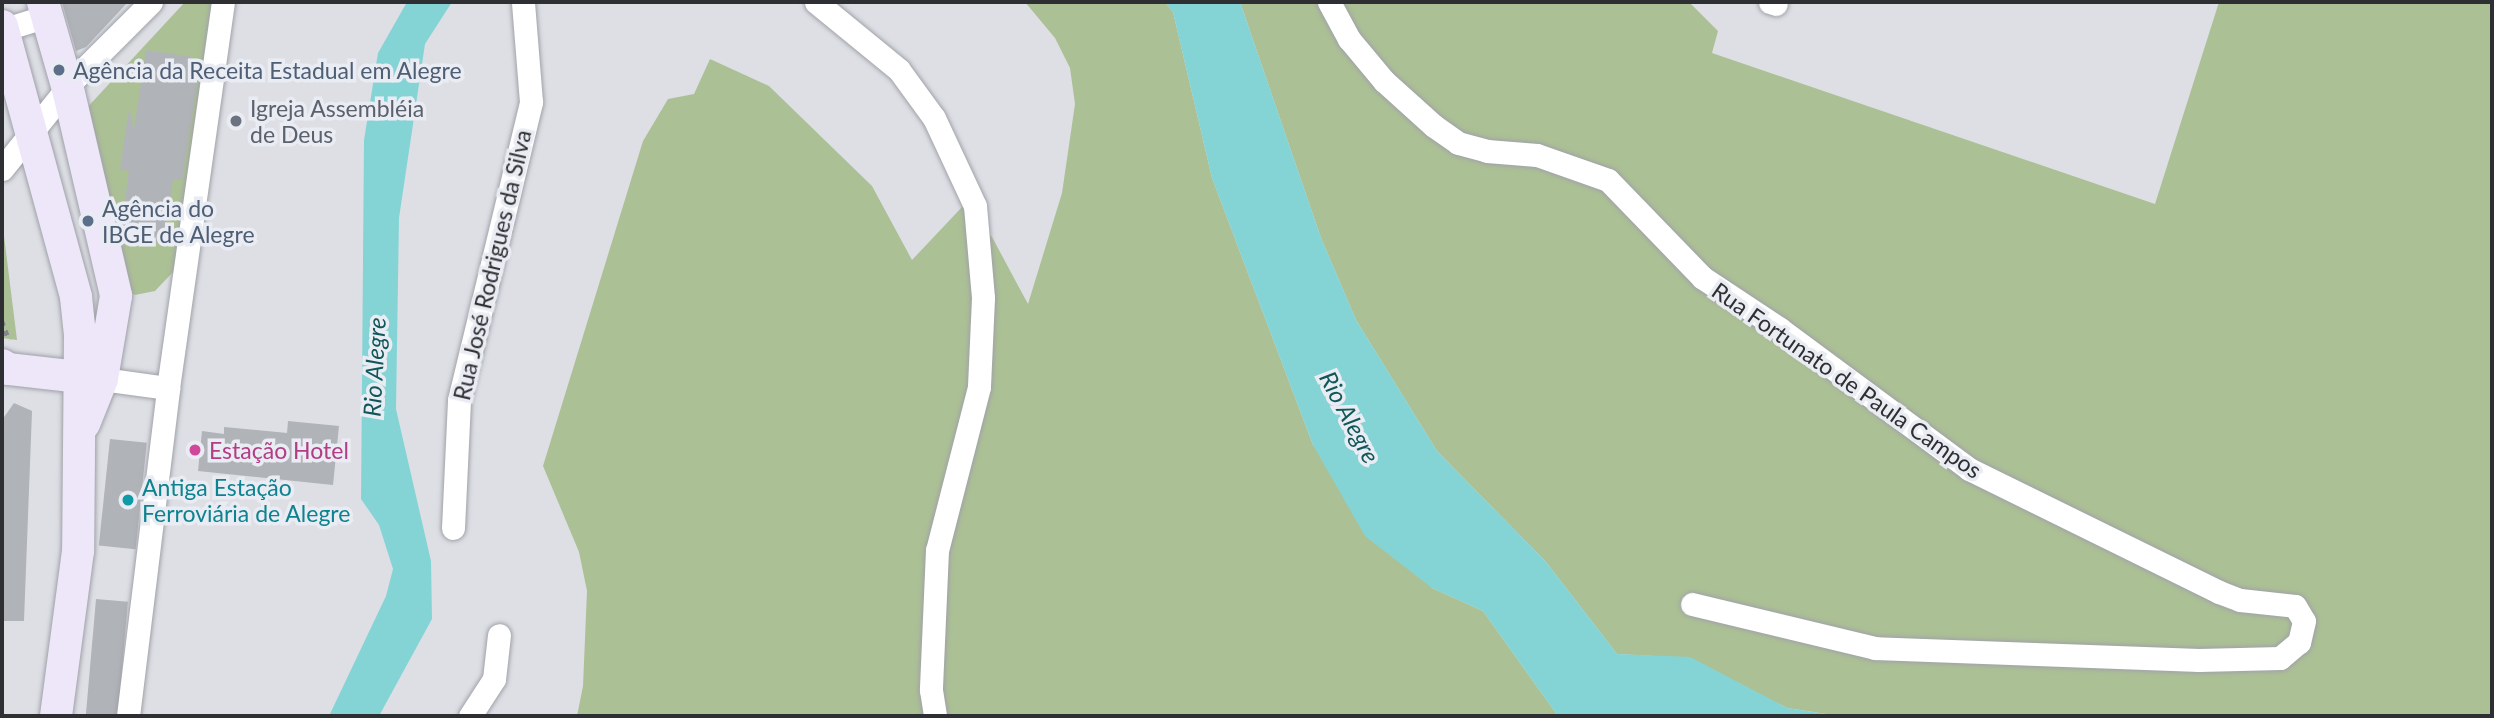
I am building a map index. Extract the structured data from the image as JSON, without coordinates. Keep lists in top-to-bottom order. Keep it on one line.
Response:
{"streets":{"street":["Rua José Rodrigues da Silva","Rua Fortunato de Paula Campos"]},"water":["Rio Alegre"],"places":["Agência da Receita Estadual em Alegre","Igreja Assembléia de Deus","Agência do IBGE de Alegre","Estação Hotel","Antiga Estação Ferroviária de Alegre"]}
